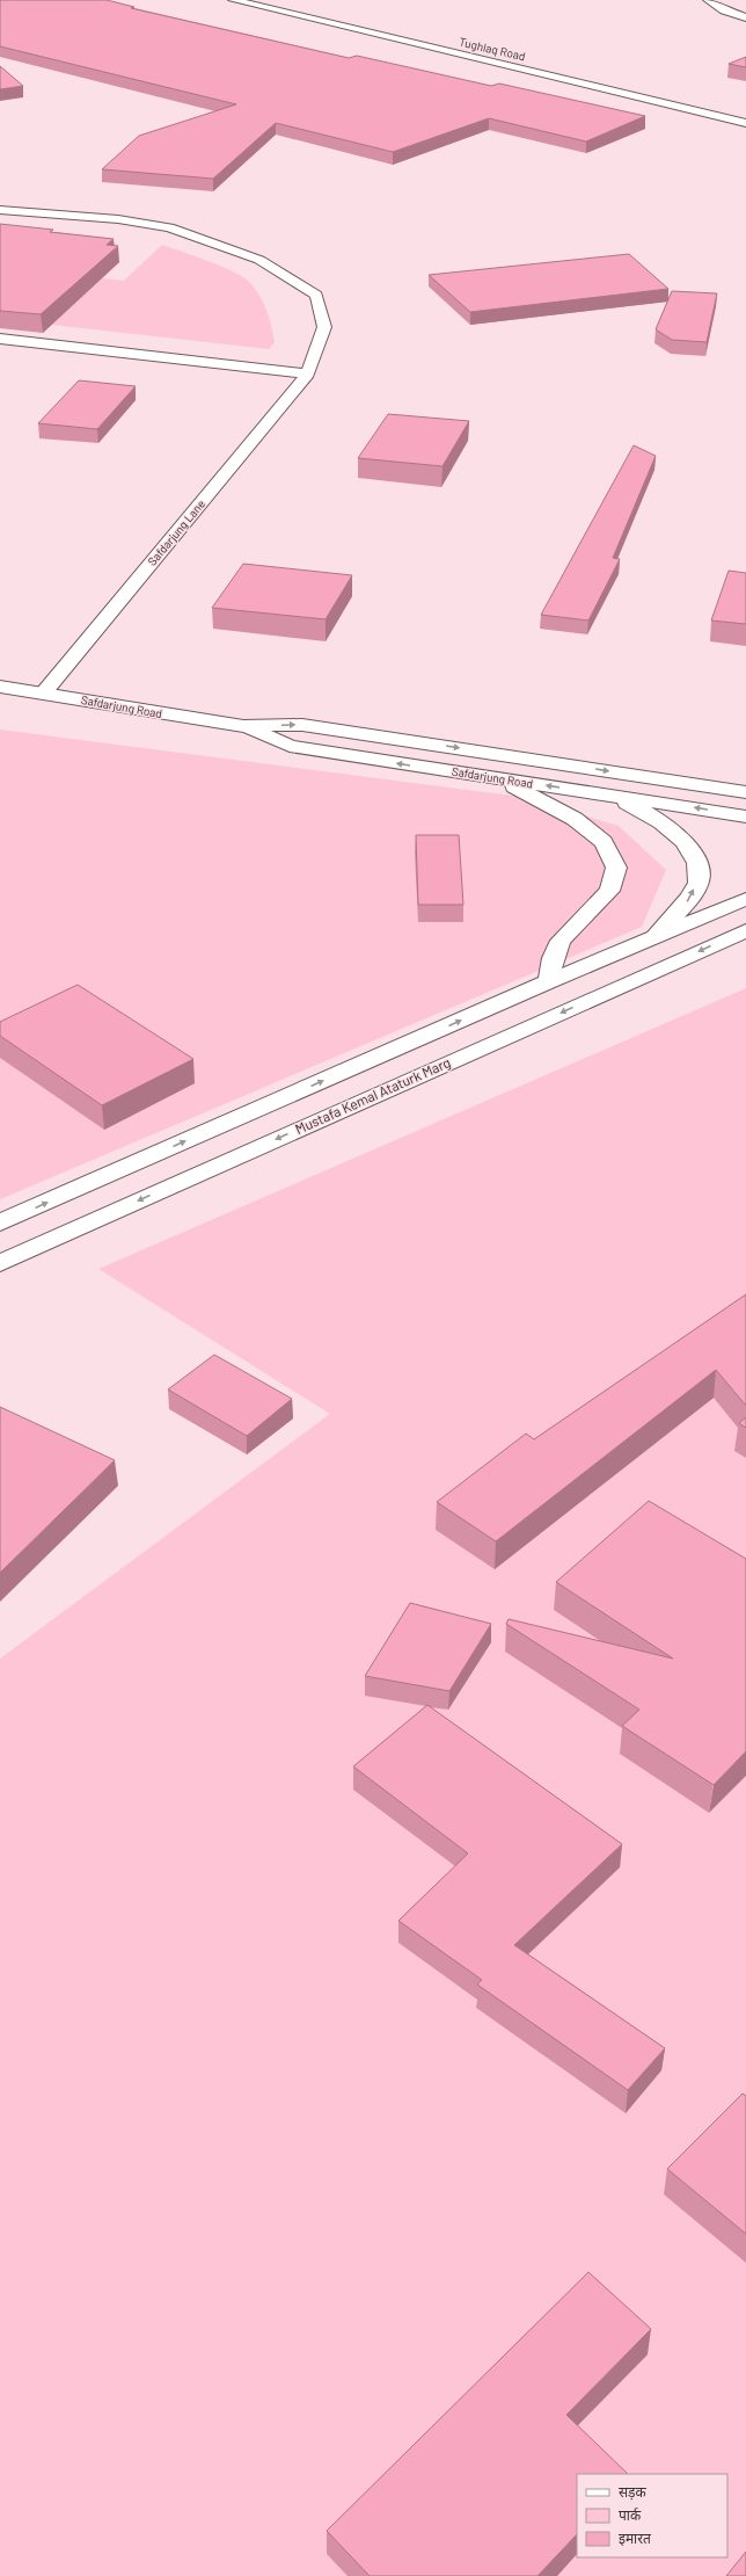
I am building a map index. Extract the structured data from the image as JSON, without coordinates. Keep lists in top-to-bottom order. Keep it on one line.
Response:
{"streets":{"main road":["Tughlaq Road","Safdarjung Lane","Safdarjung Road","Mustafa Kemal Ataturk Marg"]},"crossings":[["Safdarjung Lane","Safdarjung Road"]],"legend":["सड़क","पार्क","इमारत"]}
